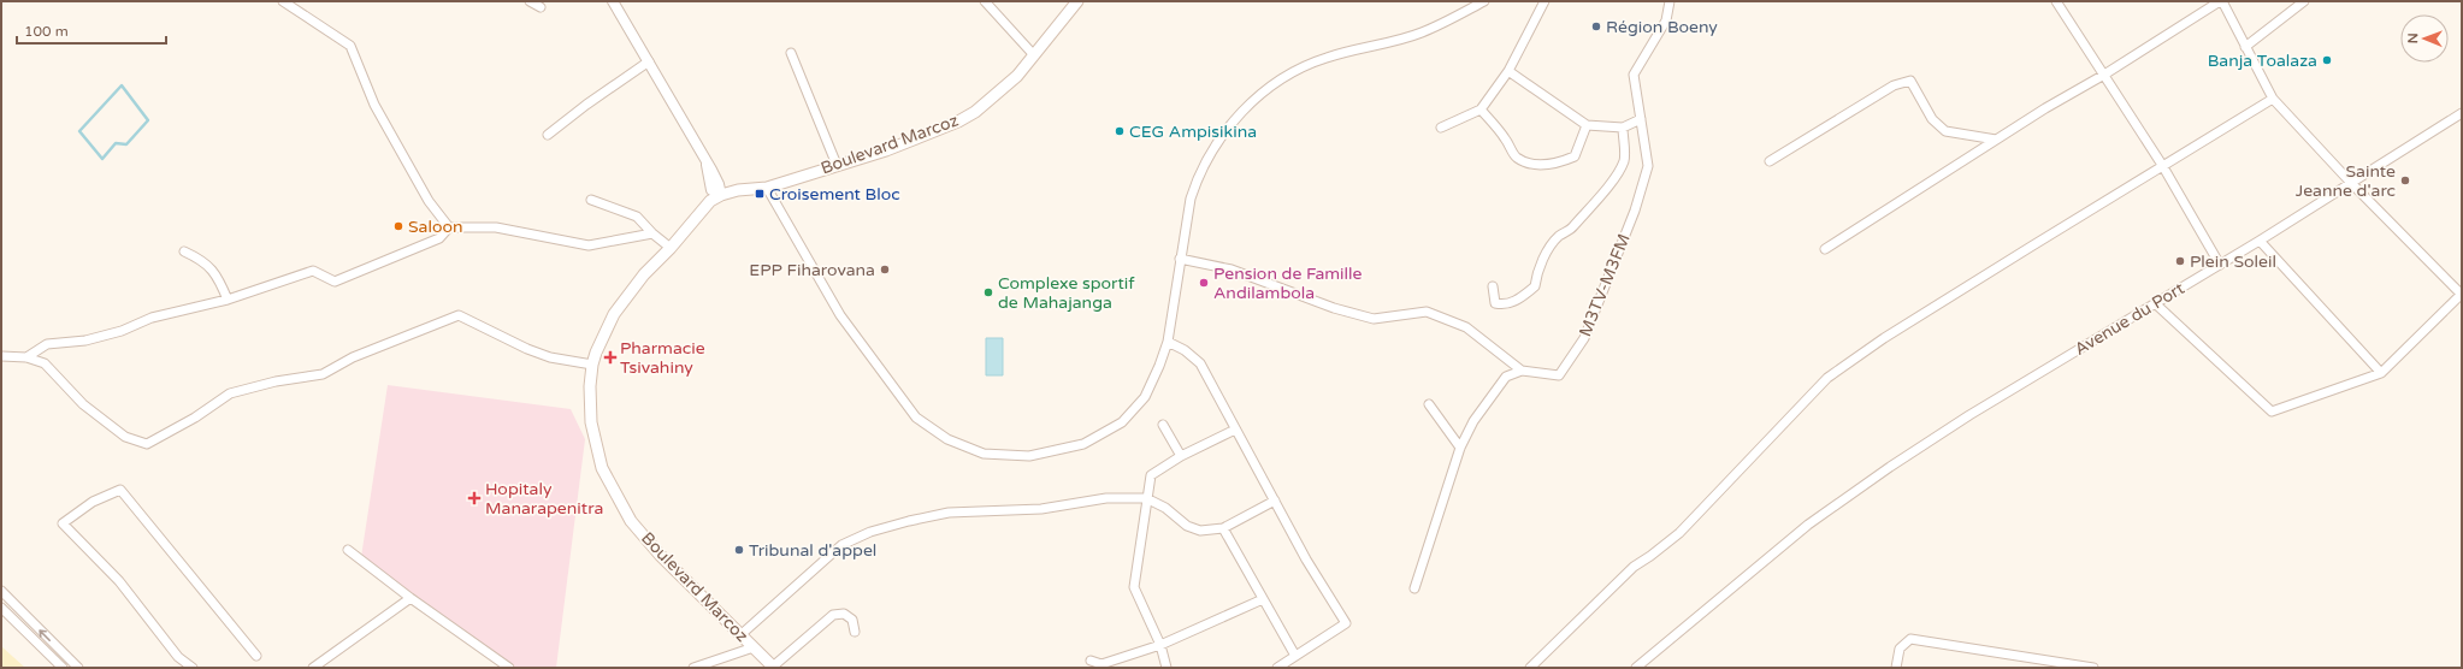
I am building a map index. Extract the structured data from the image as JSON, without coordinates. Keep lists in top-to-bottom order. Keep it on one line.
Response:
{"streets":{"main road":["Boulevard Marcoz"],"street":["M3TV-M3FM","Avenue du Port"]},"places":{"other":["Région Boeny","Banja Toalaza","CEG Ampisikina","Sainte Jeanne d'arc","Saloon","Plein Soleil","EPP Fiharovana","Pension de Famille Andilambola","Complexe sportif de Mahajanga","Tribunal d'appel"],"transit":["Croisement Bloc"],"health":["Pharmacie Tsivahiny","Hopitaly Manarapenitra"]},"scale_bar":"100 m","north":"left"}
